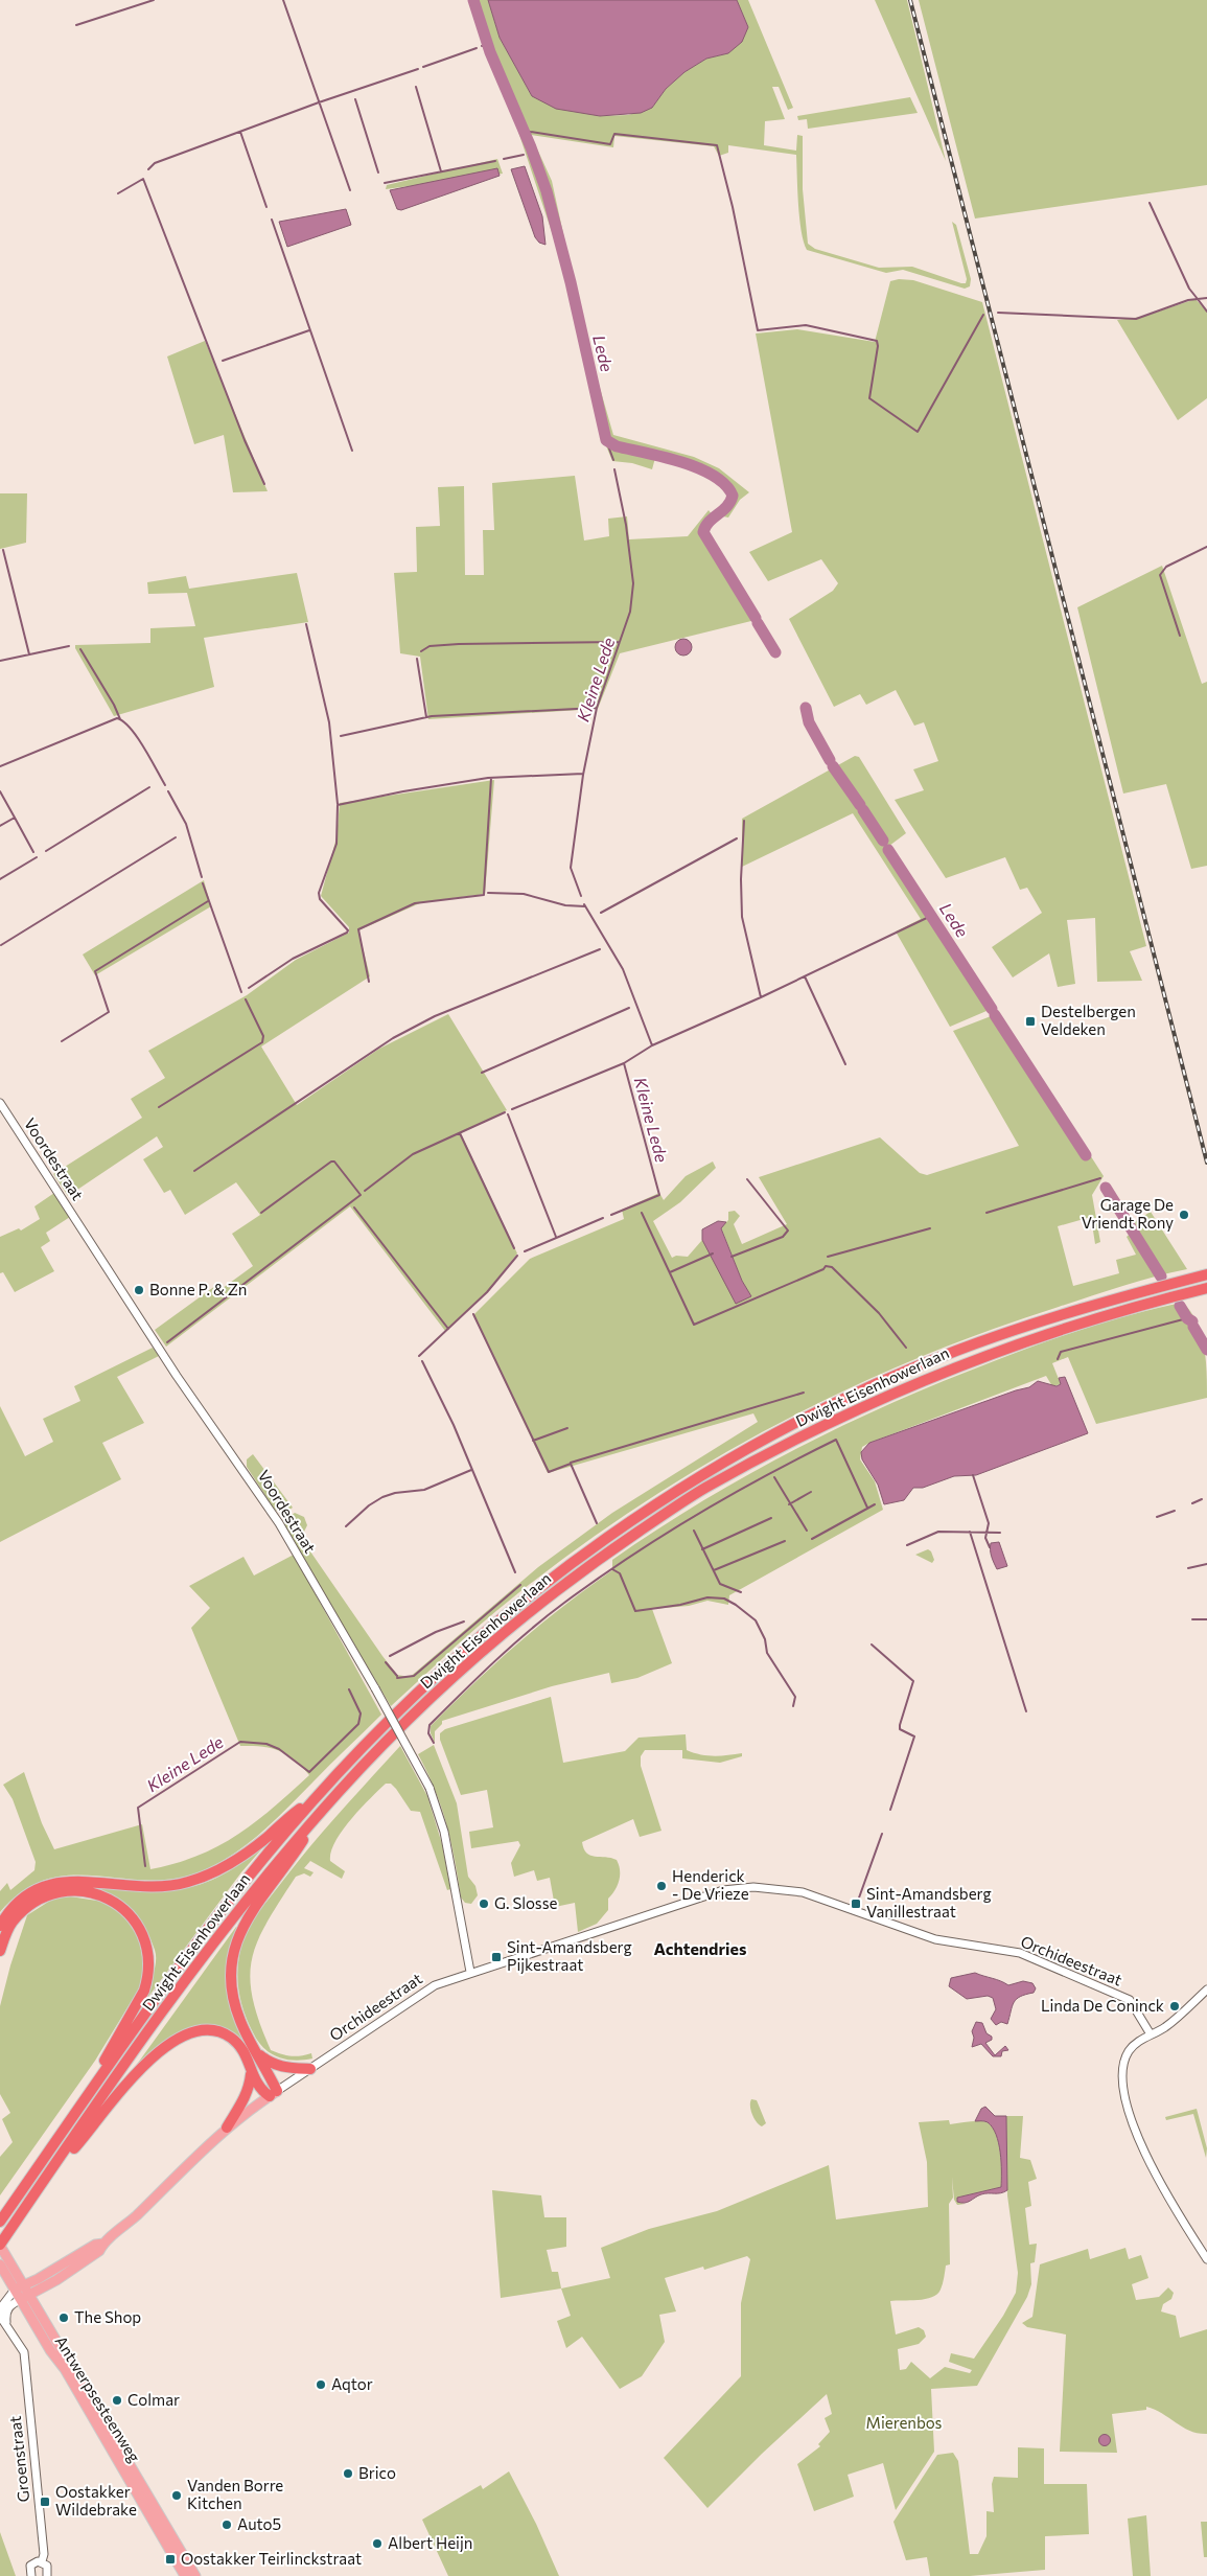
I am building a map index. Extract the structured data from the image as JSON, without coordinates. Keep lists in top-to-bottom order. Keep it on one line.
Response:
{"streets":{"highway":["Dwight Eisenhowerlaan"],"main road":["Orchideestraat","Antwerpsesteenweg"],"street":["Voordestraat","Groenstraat"]},"crossings":[["Voordestraat","Orchideestraat"],["Dwight Eisenhowerlaan","Antwerpsesteenweg"],["Orchideestraat","Antwerpsesteenweg"],["Orchideestraat","Groenstraat"],["Antwerpsesteenweg","Groenstraat"]],"districts":["Achtendries"],"water":["Lede","Kleine Lede"],"parks":["Mierenbos"],"places":{"transit":["Destelbergen Veldeken","Sint-Amandsberg Vanillestraat","Sint-Amandsberg Pijkestraat","Oostakker Wildebrake","Oostakker Teirlinckstraat"],"other":["Garage De Vriendt Rony","Bonne P. & Zn","Henderick - De Vrieze","G. Slosse","Linda De Coninck","The Shop","Aqtor","Colmar","Brico","Vanden Borre Kitchen","Auto5","Albert Heijn"]}}
